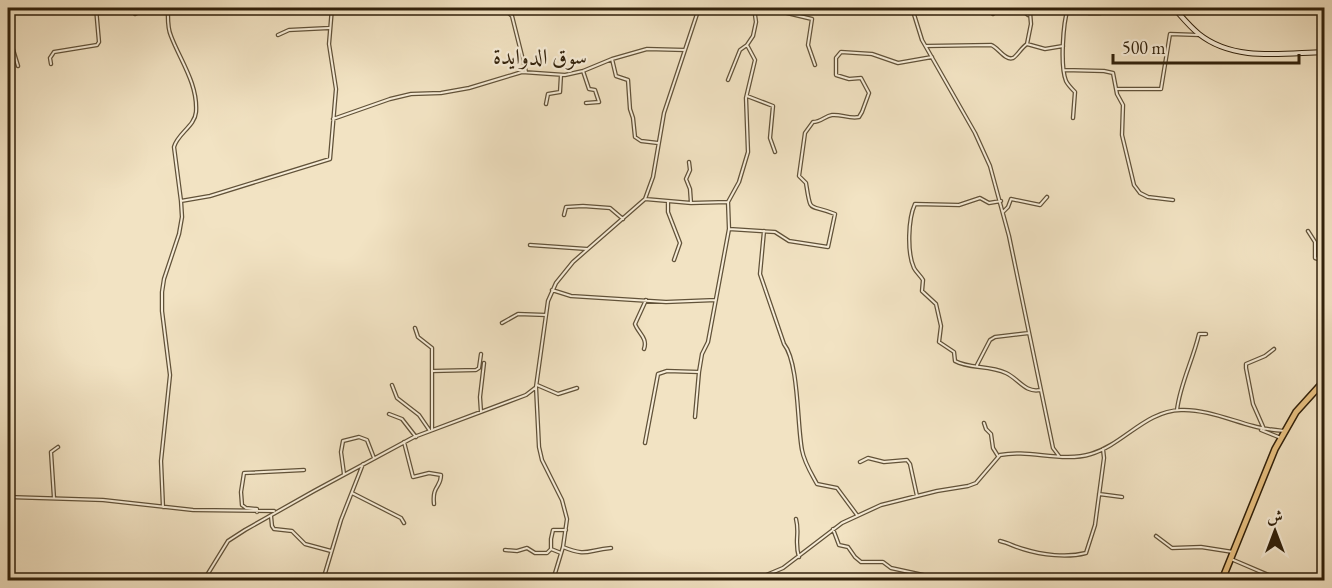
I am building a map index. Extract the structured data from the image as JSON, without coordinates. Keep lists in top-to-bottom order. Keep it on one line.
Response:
{"districts":["سوق الدوايدة"],"scale_bar":"500 m","north":"top"}
